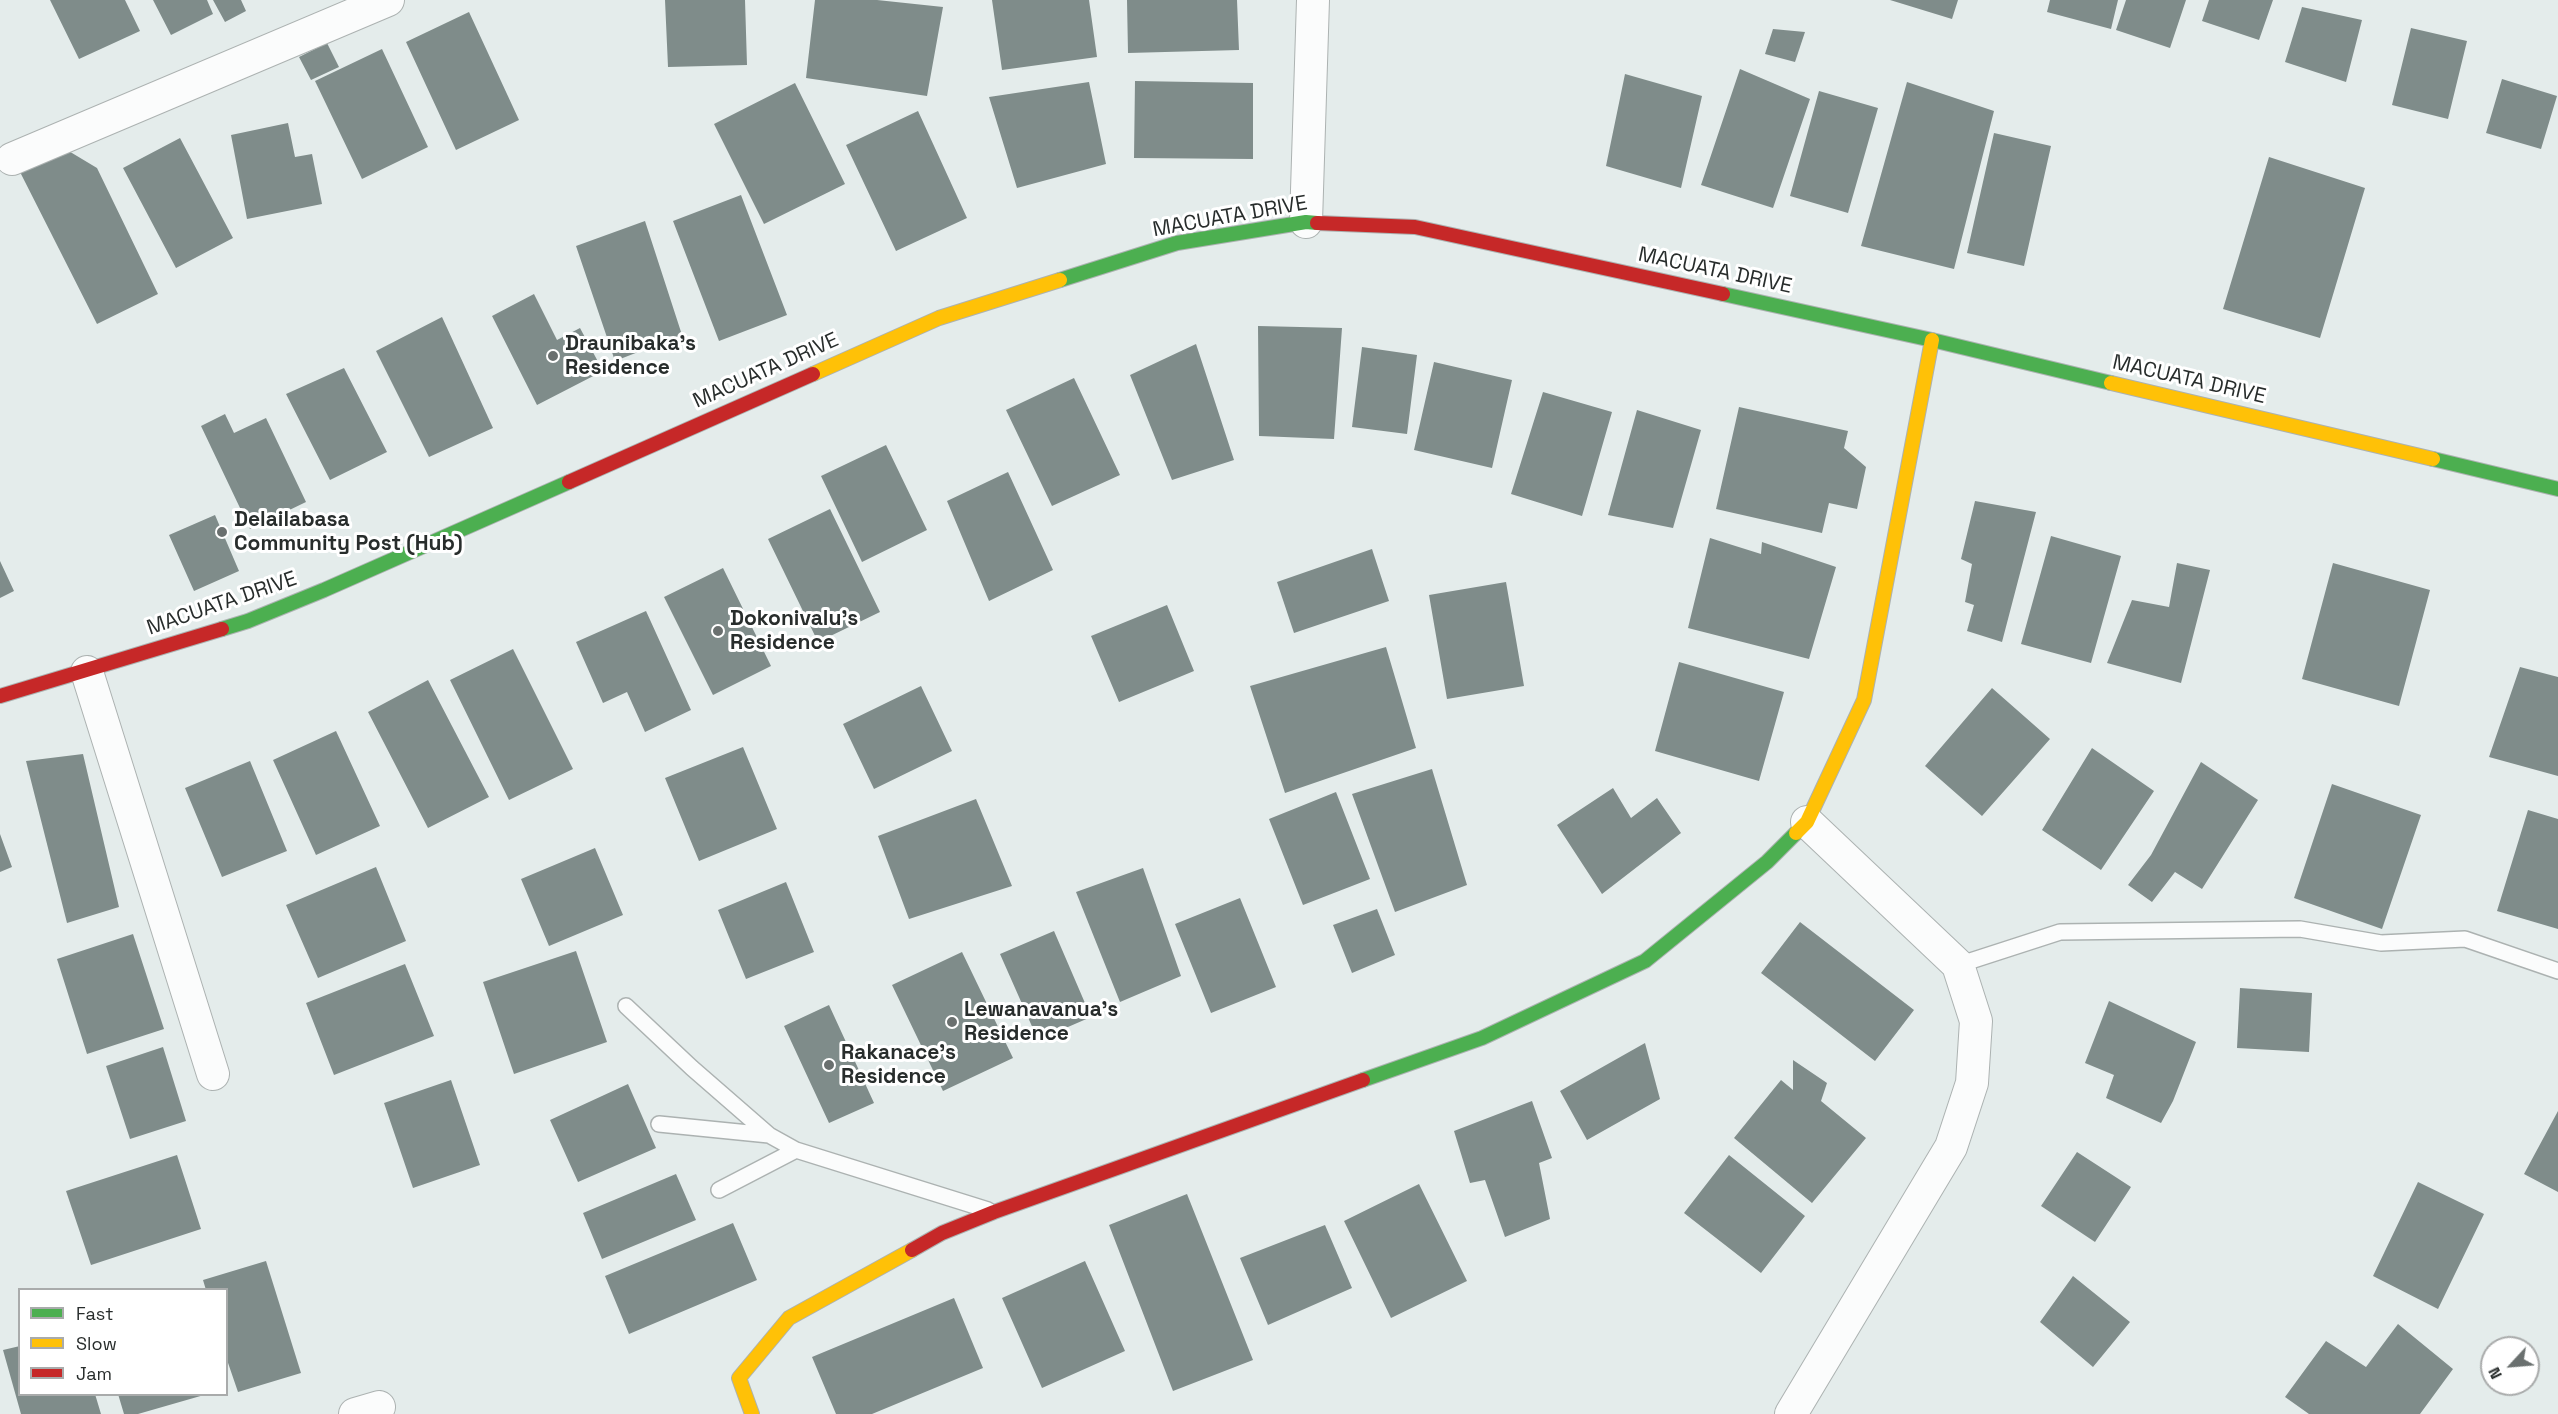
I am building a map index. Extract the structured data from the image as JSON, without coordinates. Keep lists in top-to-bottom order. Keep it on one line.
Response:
{"streets":{"street":["MACUATA DRIVE"]},"places":["Draunibaka's Residence","Delailabasa Community Post (Hub)","Dokonivalu's Residence","Lewanavanua's Residence","Rakanace's Residence"],"legend":["Fast","Slow","Jam"],"north":"bottom left"}
